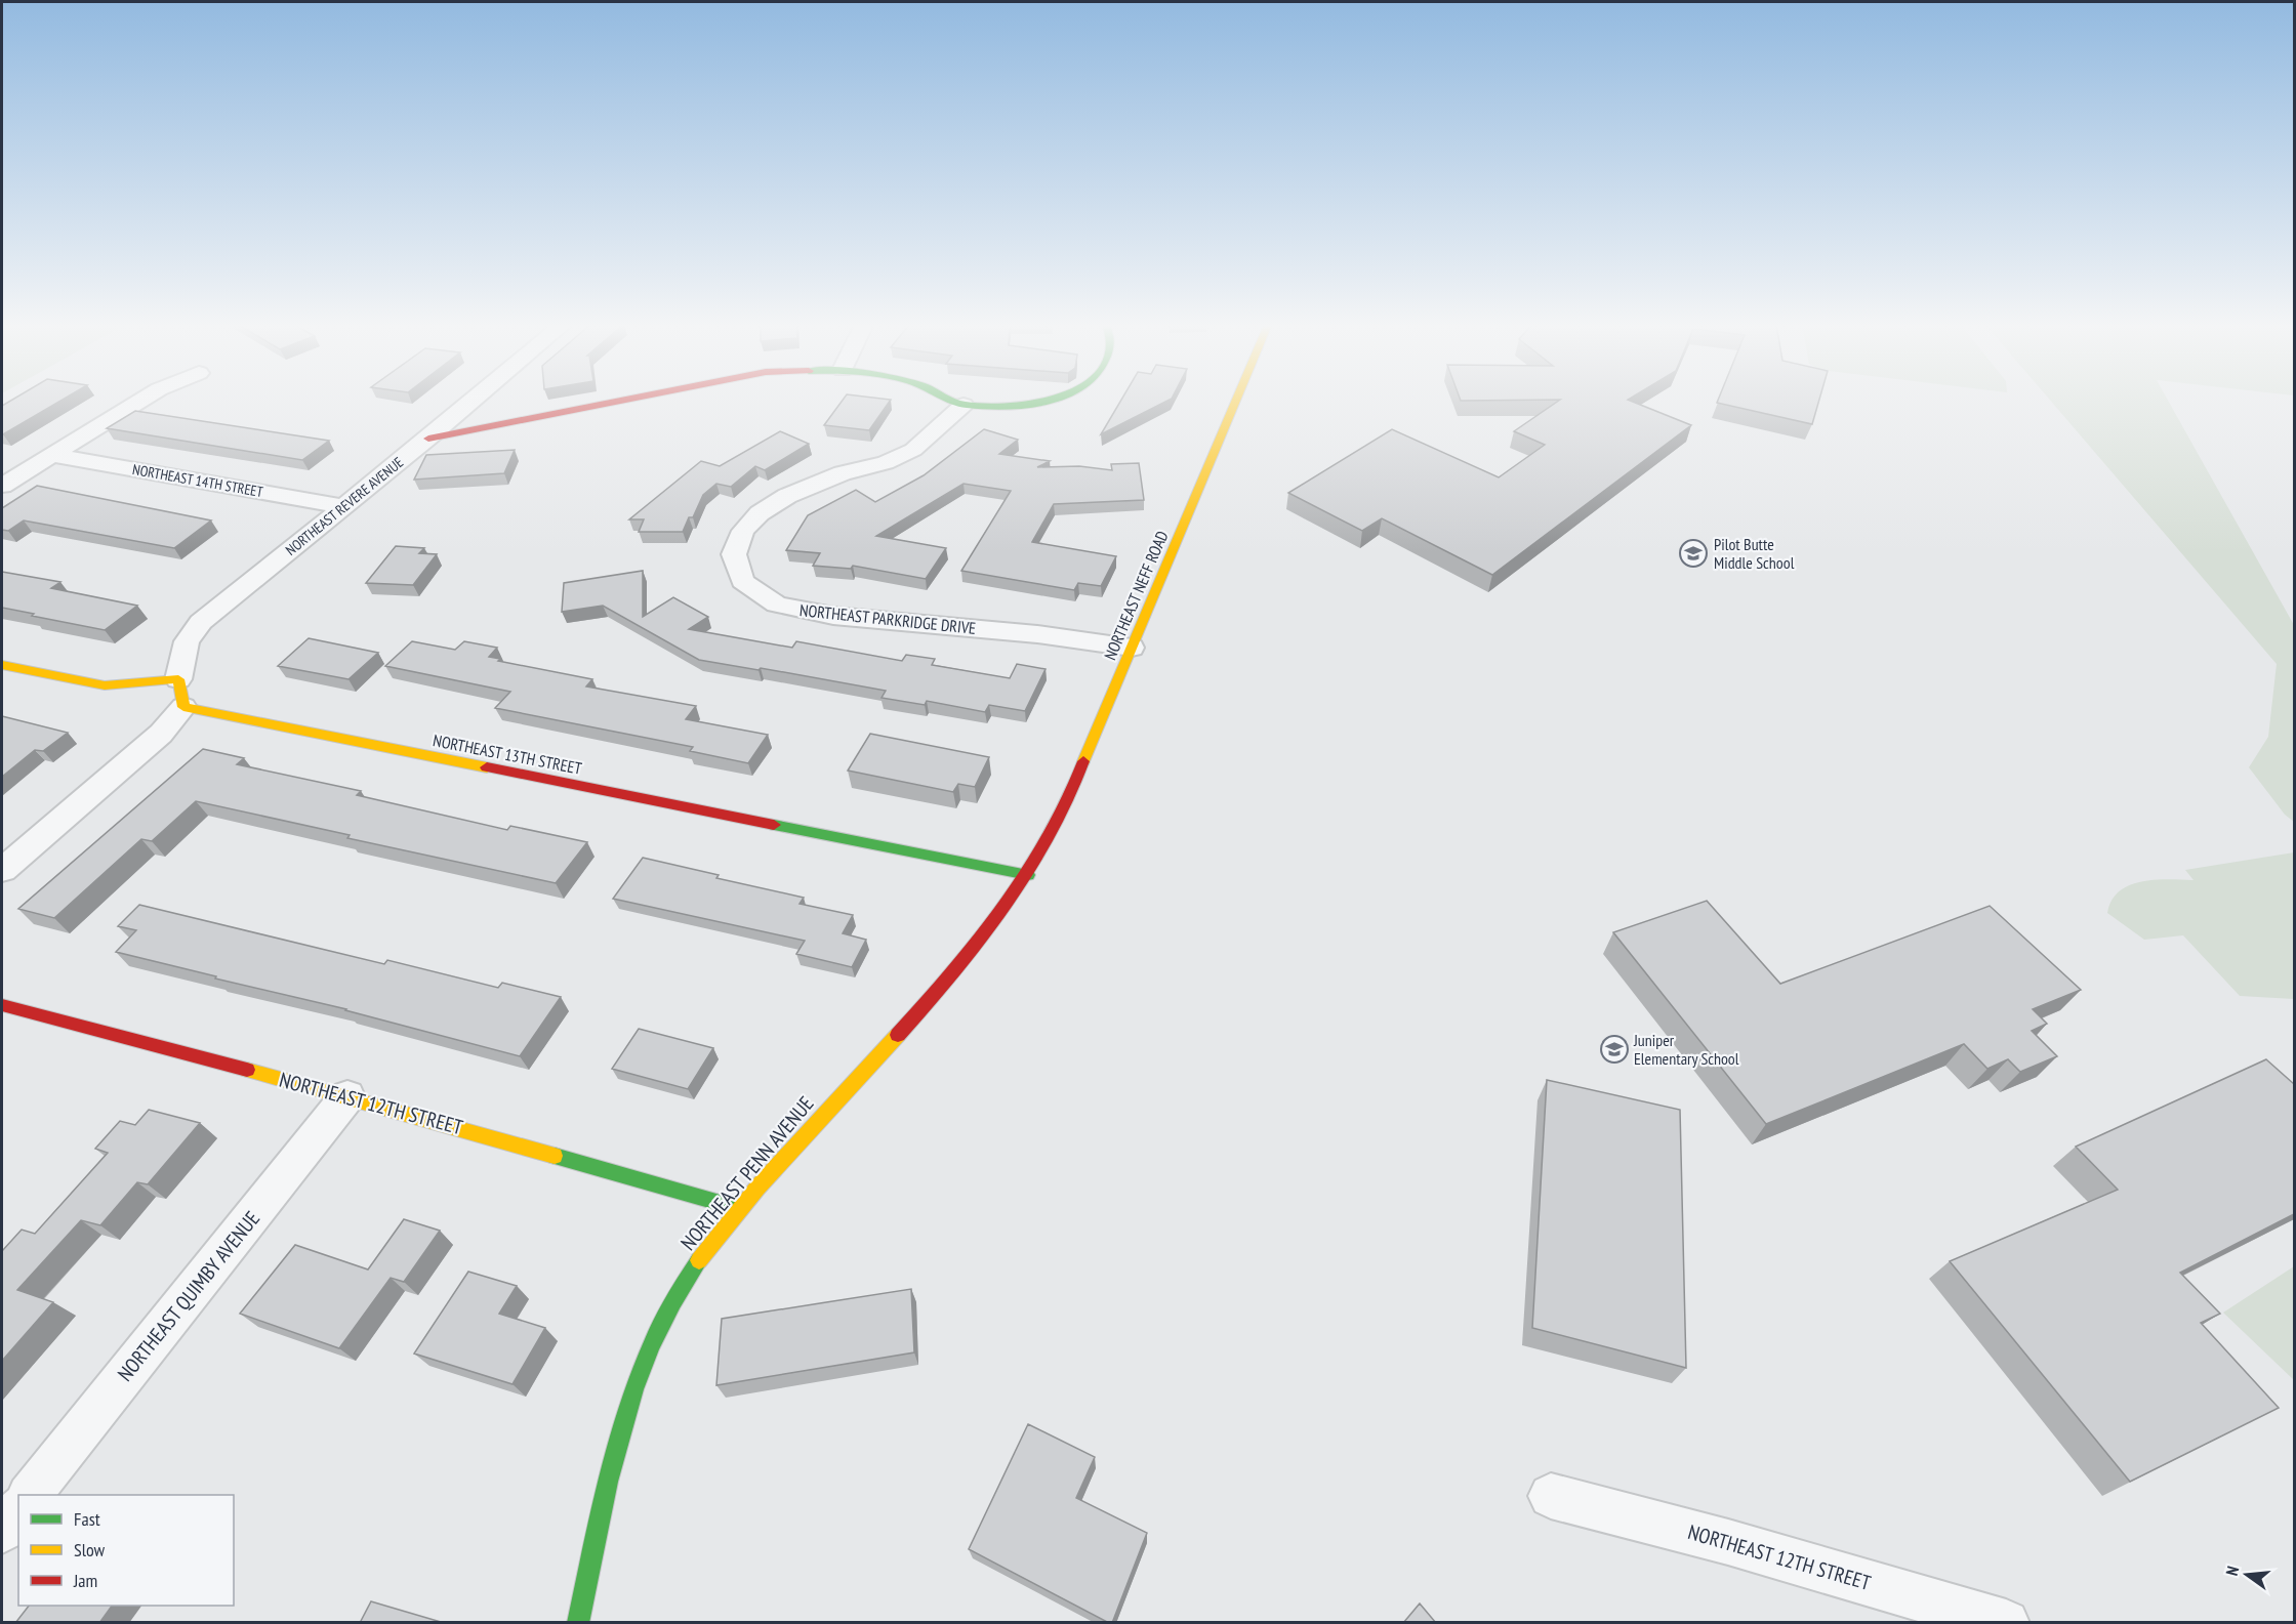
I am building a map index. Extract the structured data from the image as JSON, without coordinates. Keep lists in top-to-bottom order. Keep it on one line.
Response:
{"streets":{"street":["NORTHEAST 14TH STREET","NORTHEAST REVERE AVENUE","NORTHEAST NEFF ROAD","NORTHEAST PARKRIDGE DRIVE","NORTHEAST 13TH STREET","NORTHEAST 12TH STREET","NORTHEAST PENN AVENUE","NORTHEAST QUIMBY AVENUE"]},"crossings":[["NORTHEAST 14TH STREET","NORTHEAST REVERE AVENUE"],["NORTHEAST REVERE AVENUE","NORTHEAST 13TH STREET"],["NORTHEAST NEFF ROAD","NORTHEAST PARKRIDGE DRIVE"],["NORTHEAST NEFF ROAD","NORTHEAST 13TH STREET"],["NORTHEAST NEFF ROAD","NORTHEAST PENN AVENUE"],["NORTHEAST 13TH STREET","NORTHEAST PENN AVENUE"],["NORTHEAST 12TH STREET","NORTHEAST PENN AVENUE"],["NORTHEAST 12TH STREET","NORTHEAST QUIMBY AVENUE"]],"places":{"school or university":["Pilot Butte Middle School","Juniper Elementary School"]},"legend":["Fast","Slow","Jam"],"north":"left"}
